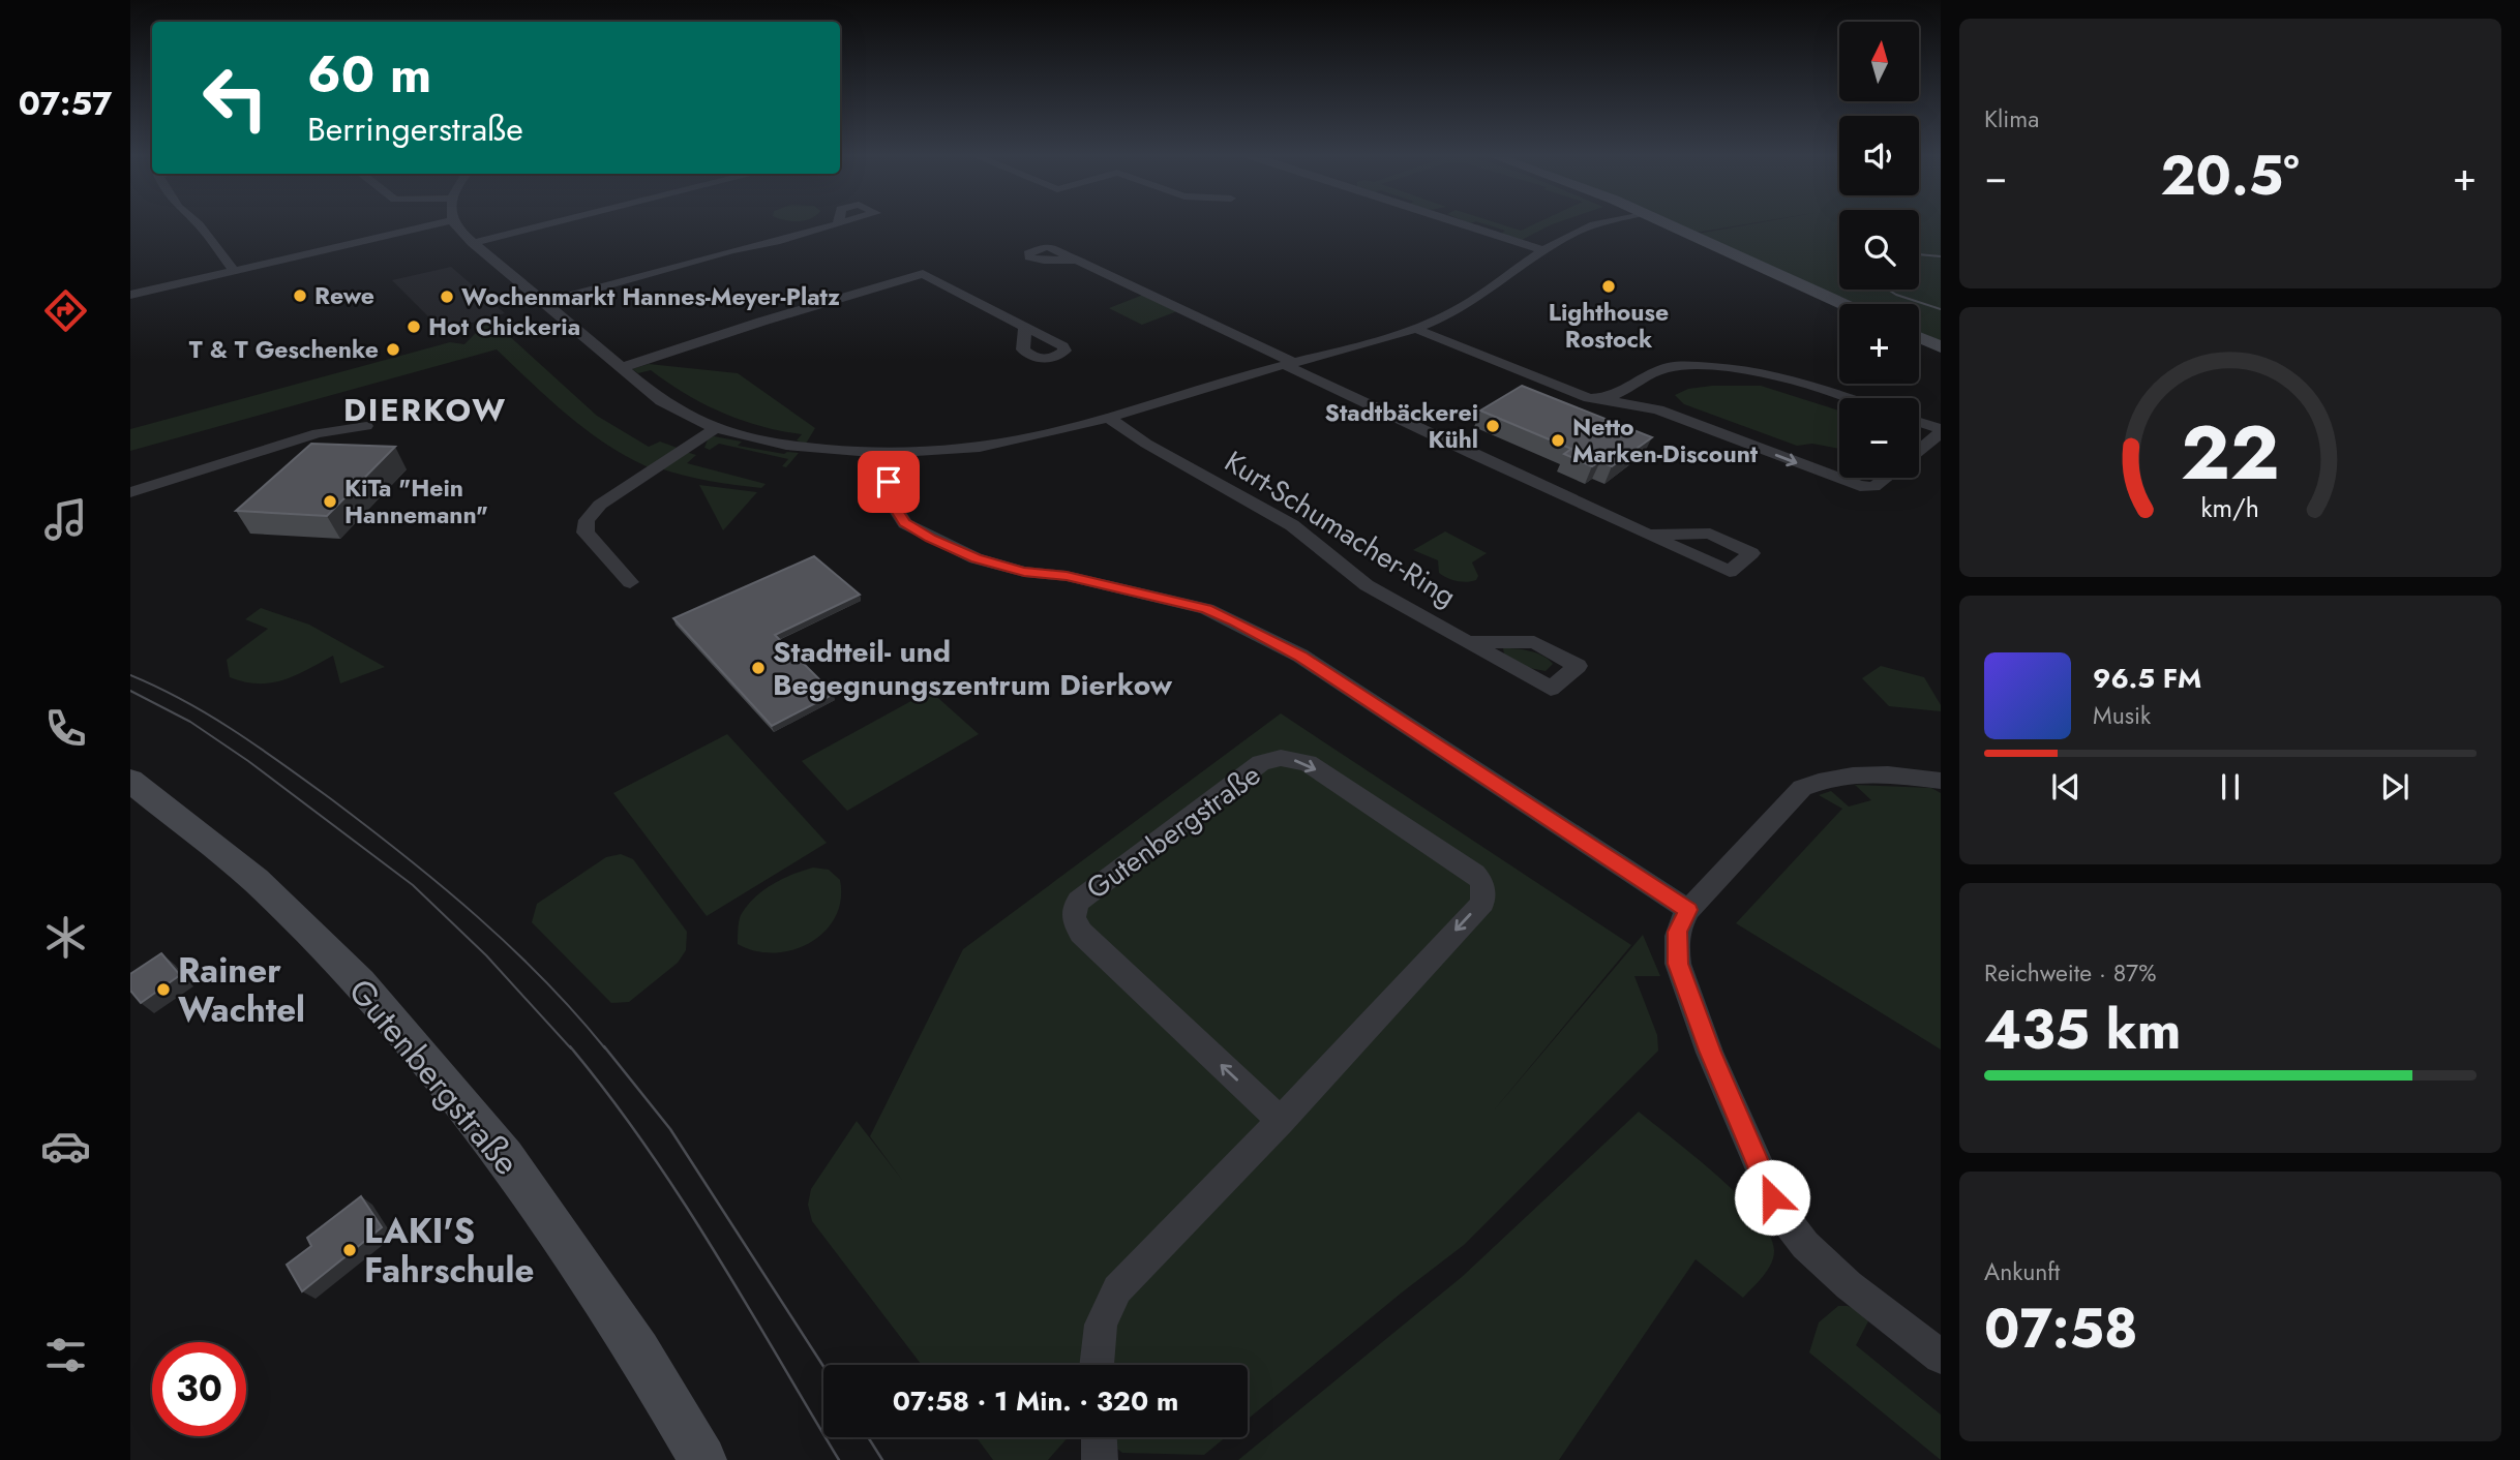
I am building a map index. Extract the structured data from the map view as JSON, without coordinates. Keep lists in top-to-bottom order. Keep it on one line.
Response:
{"streets":{"main road":["Gutenbergstraße"],"street":["Kurt-Schumacher-Ring"]},"districts":["DIERKOW"],"places":["Lighthouse Rostock","Rewe","Wochenmarkt Hannes-Meyer-Platz","Hot Chickeria","T & T Geschenke","Stadtbäckerei Kühl","Netto Marken-Discount","KiTa \"Hein Hannemann\"","Stadtteil- und Begegnungszentrum Dierkow","Rainer Wachtel","LAKI'S Fahrschule"],"north":"top","page":{"tabs":"07:57","tile":["Klima",["Reichweite · 87%","435 km"],["Ankunft","07:58"]],"map_buttons":["+","−"],"turn":["60 m","Berringerstraße"],"heat":["−","20.5°","+"],"song":["96.5 FM","Musik"],"limit":"30","trip":"07:58 · 1 Min. · 320 m","gauge":["22","km/h"]}}
